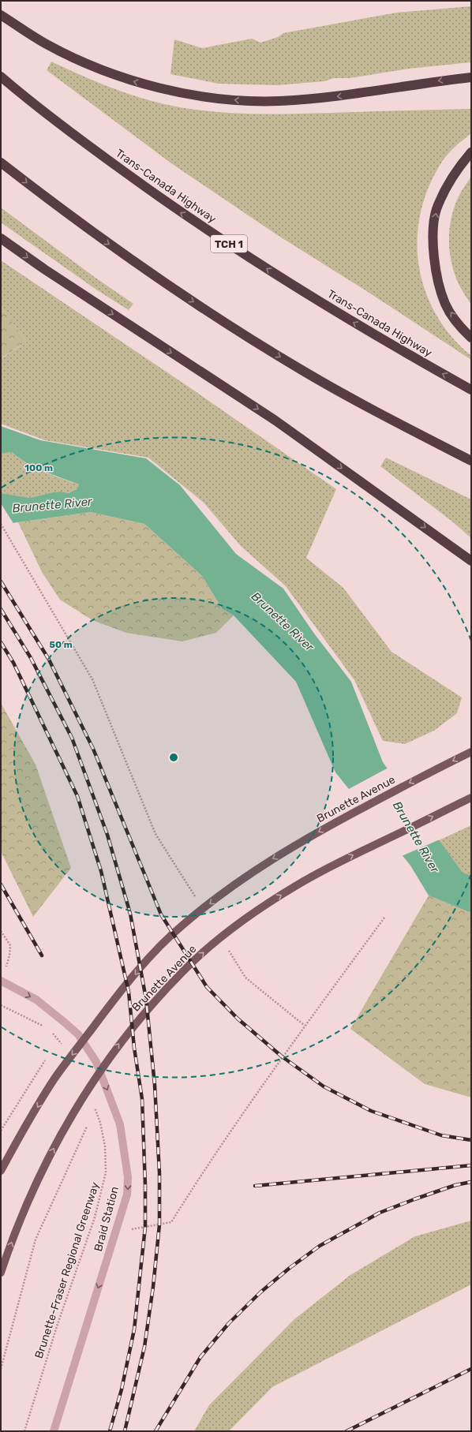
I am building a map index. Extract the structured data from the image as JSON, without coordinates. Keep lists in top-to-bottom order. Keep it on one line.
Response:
{"streets":{"highway":["Trans-Canada Highway","TCH 1"],"main road":["Brunette Avenue"],"lane":["Braid Station"],"path":["Brunette-Fraser Regional Greenway"]},"one_way":["Braid Station"],"water":["Brunette River"],"rings":["100 m","50 m"]}
